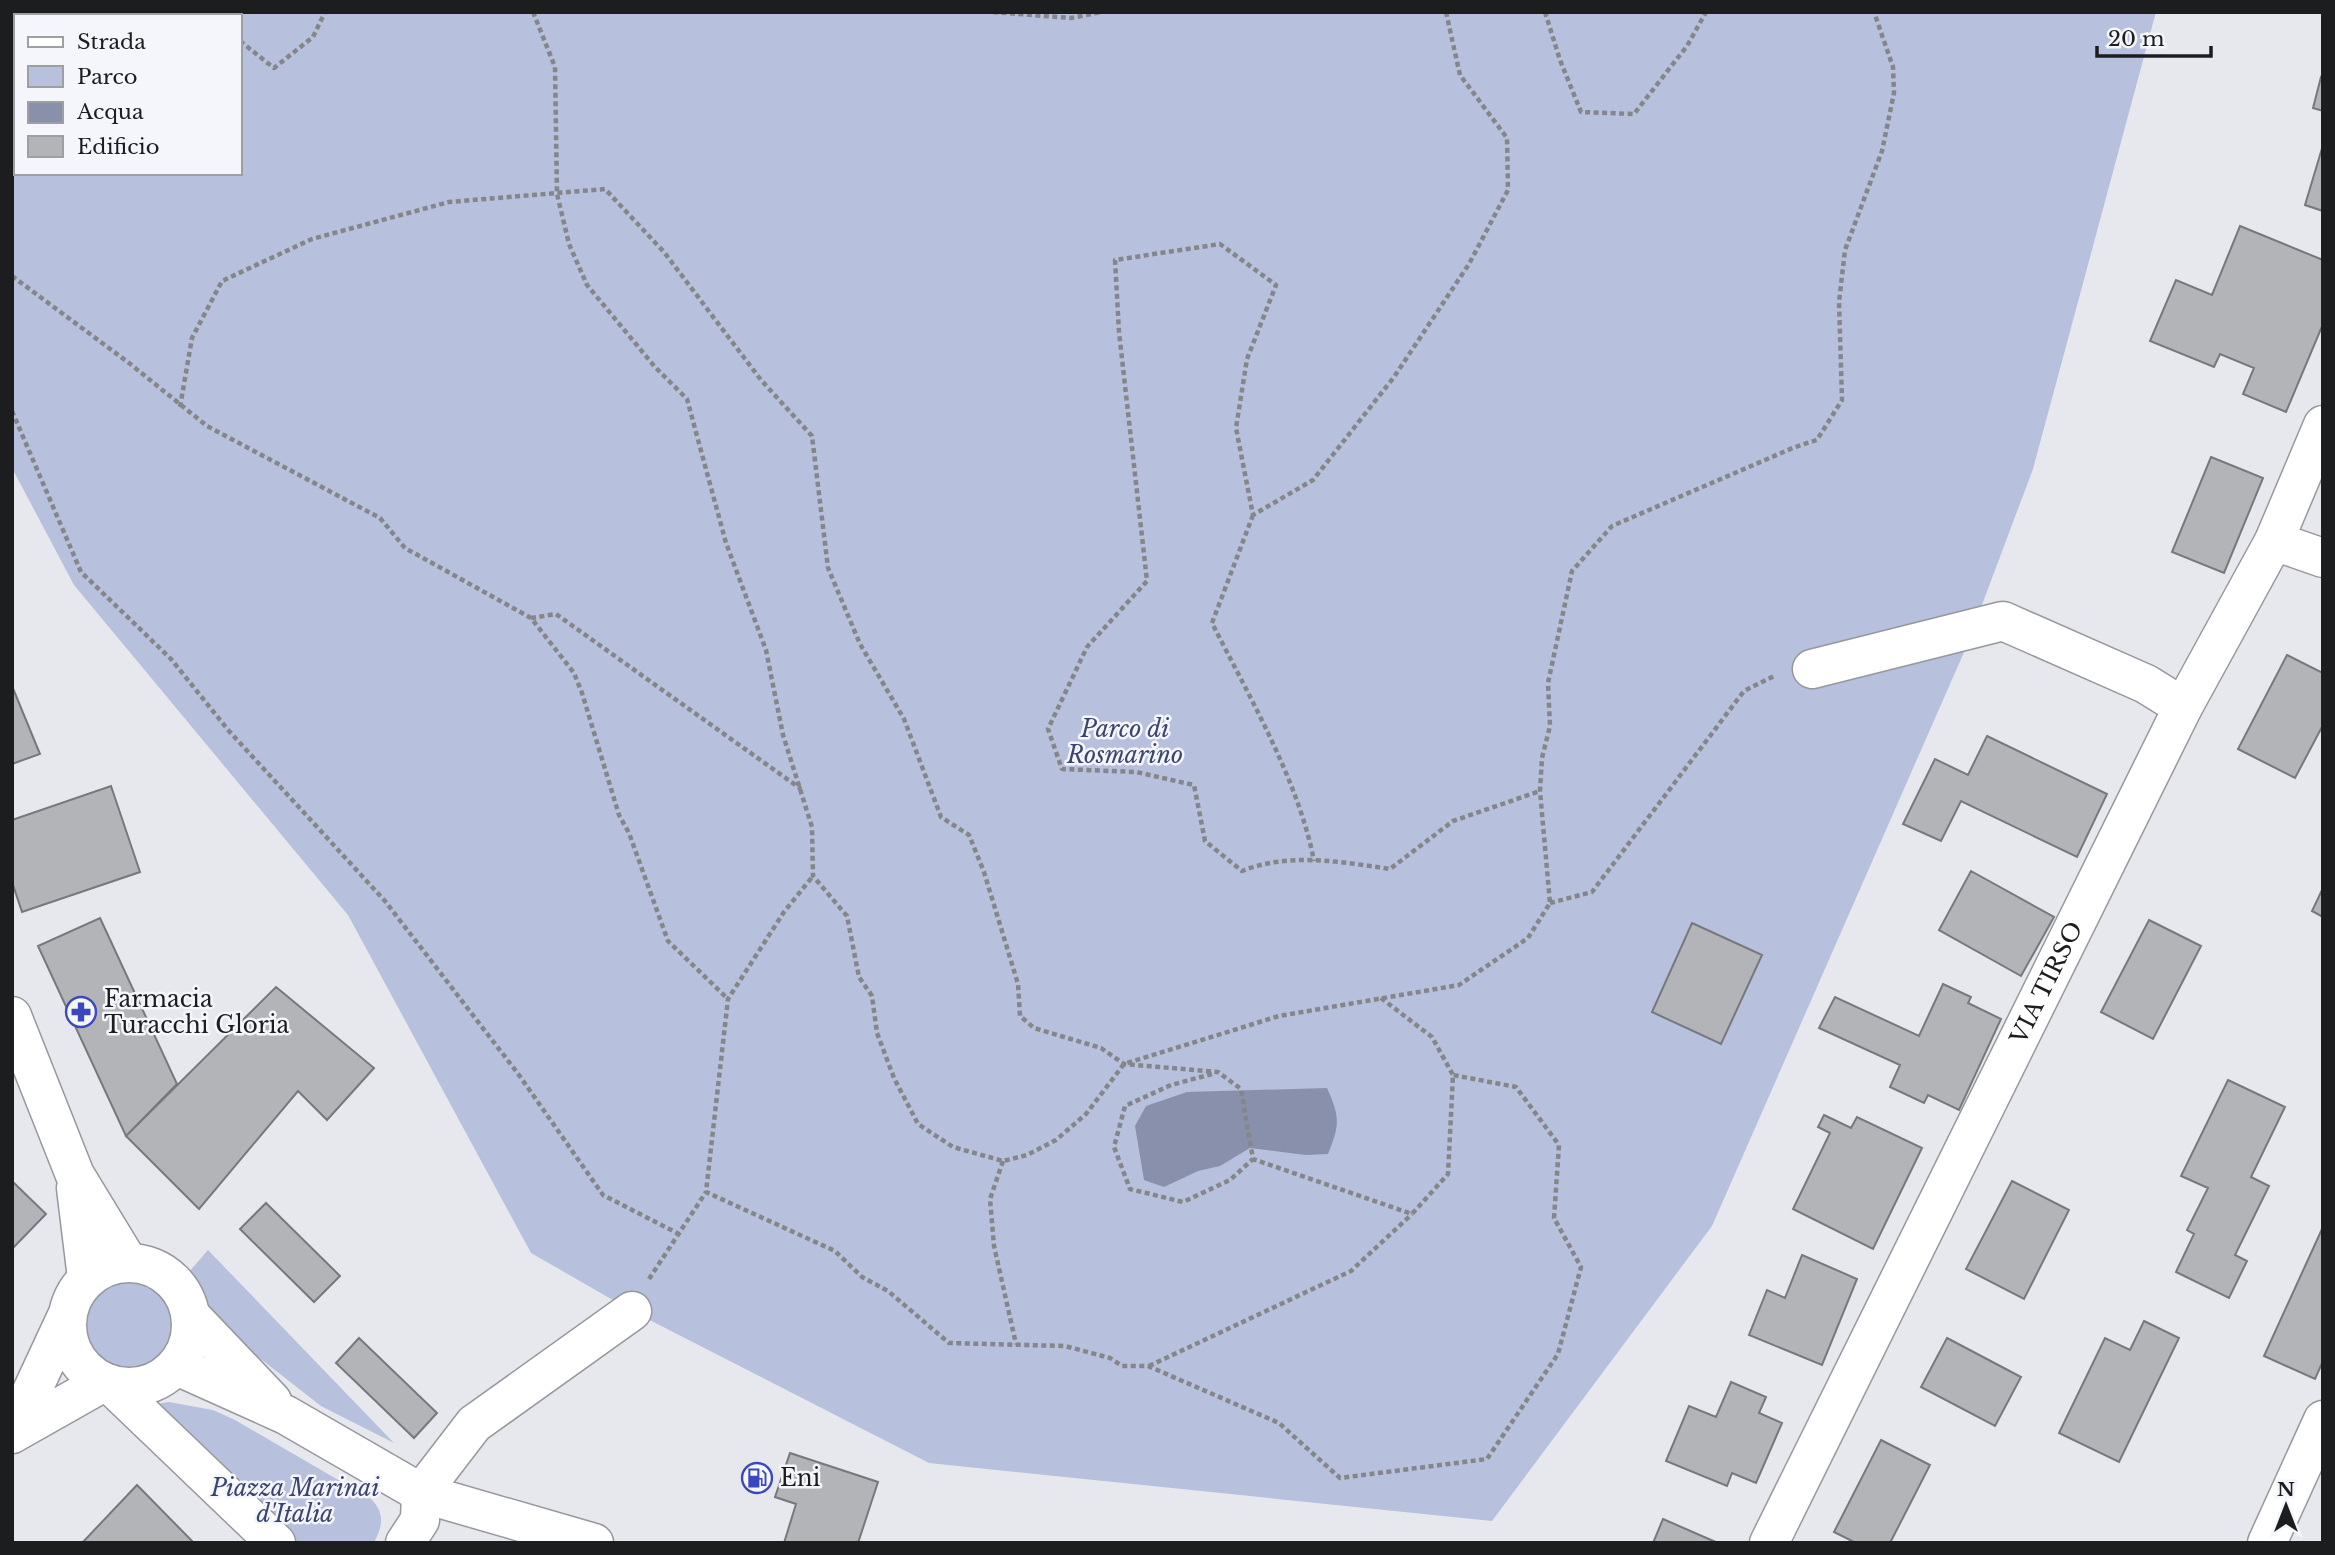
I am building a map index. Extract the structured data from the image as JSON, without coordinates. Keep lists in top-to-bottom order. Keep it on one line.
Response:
{"streets":{"street":["VIA TIRSO"]},"parks":["Parco di Rosmarino","Piazza Marinai d'Italia"],"places":{"pharmacy":["Farmacia Turacchi Gloria"],"fuel station":["Eni"]},"legend":["Strada","Parco","Acqua","Edificio"],"scale_bar":"20 m","north":"top"}
